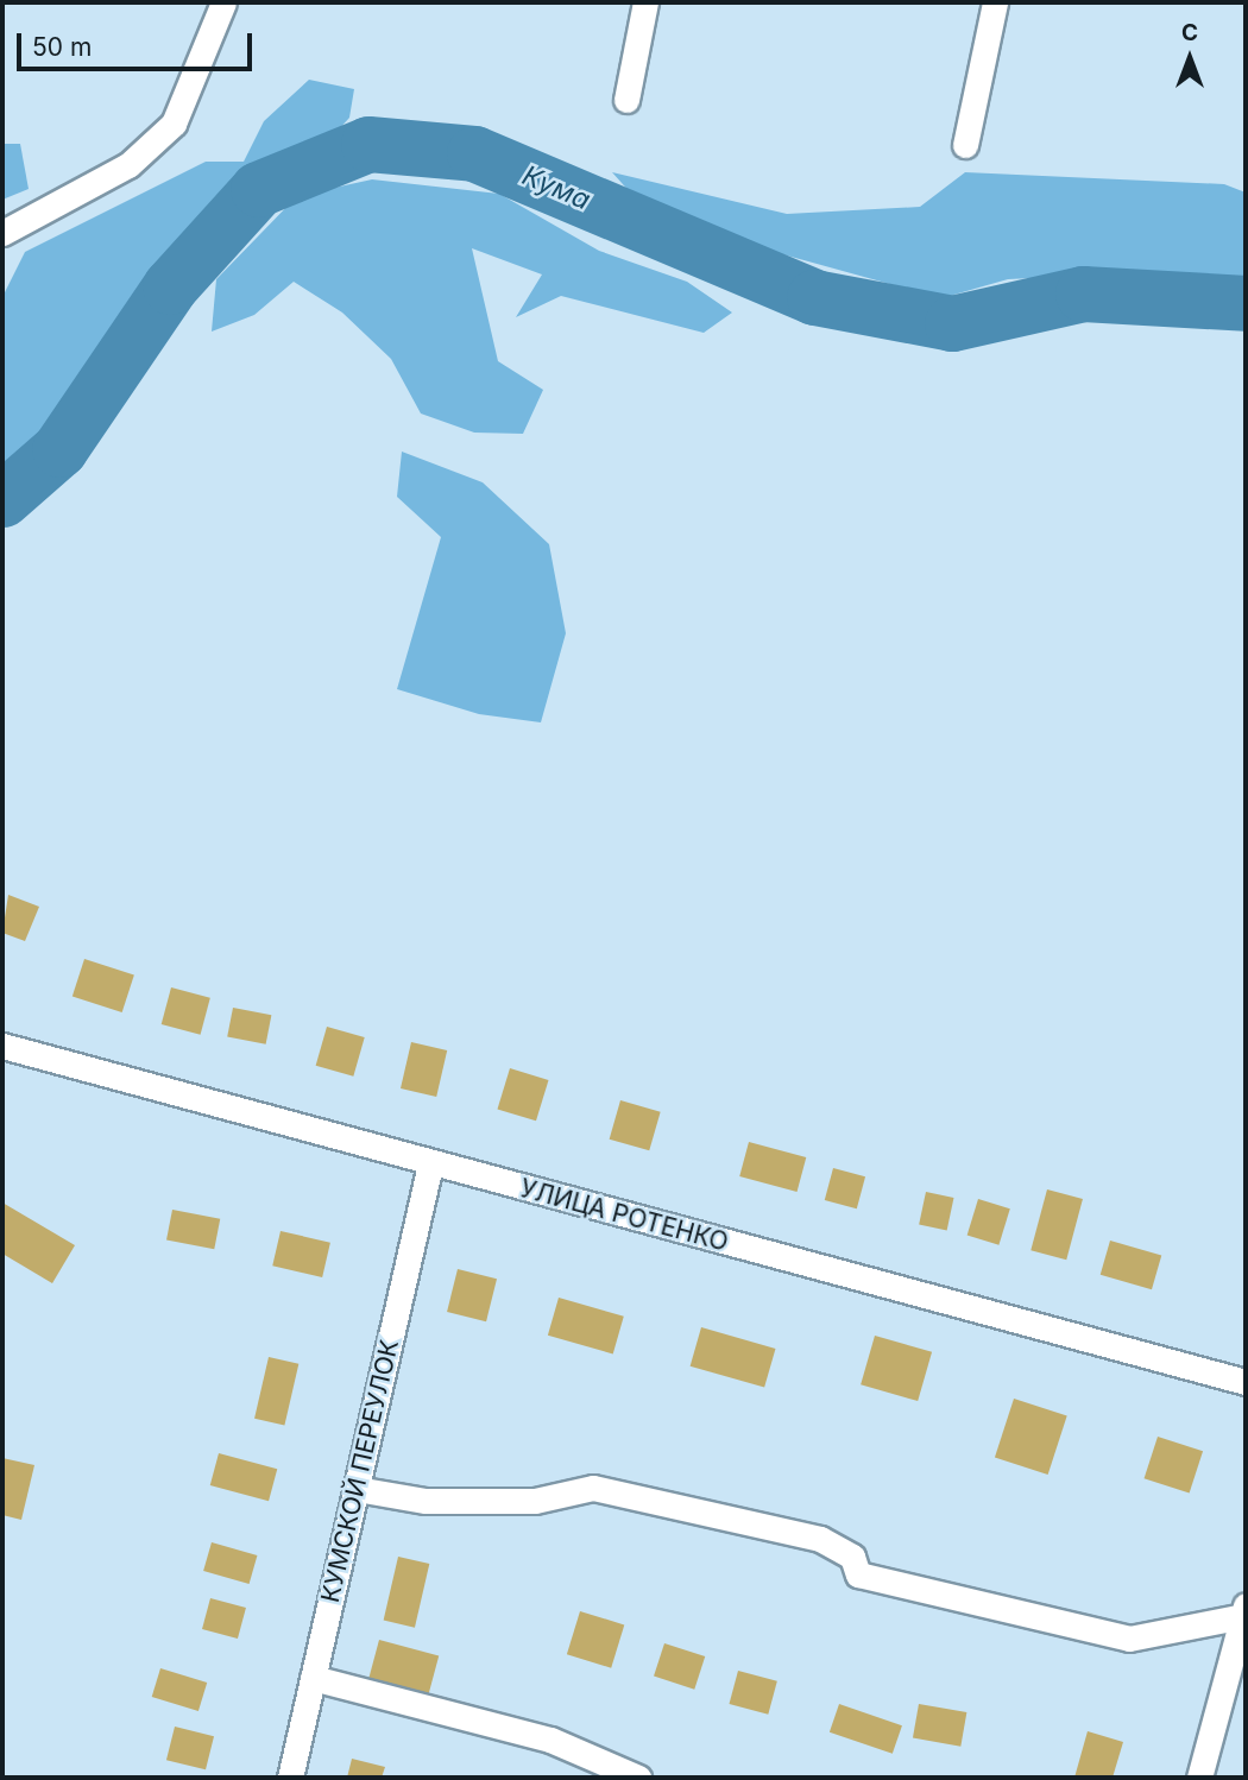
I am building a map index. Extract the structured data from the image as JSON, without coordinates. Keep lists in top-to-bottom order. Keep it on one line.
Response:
{"streets":{"street":["УЛИЦА РОТЕНКО","КУМСКОЙ ПЕРЕУЛОК"]},"crossings":[["УЛИЦА РОТЕНКО","КУМСКОЙ ПЕРЕУЛОК"]],"water":["Кума"],"scale_bar":"50 m","north":"top"}
